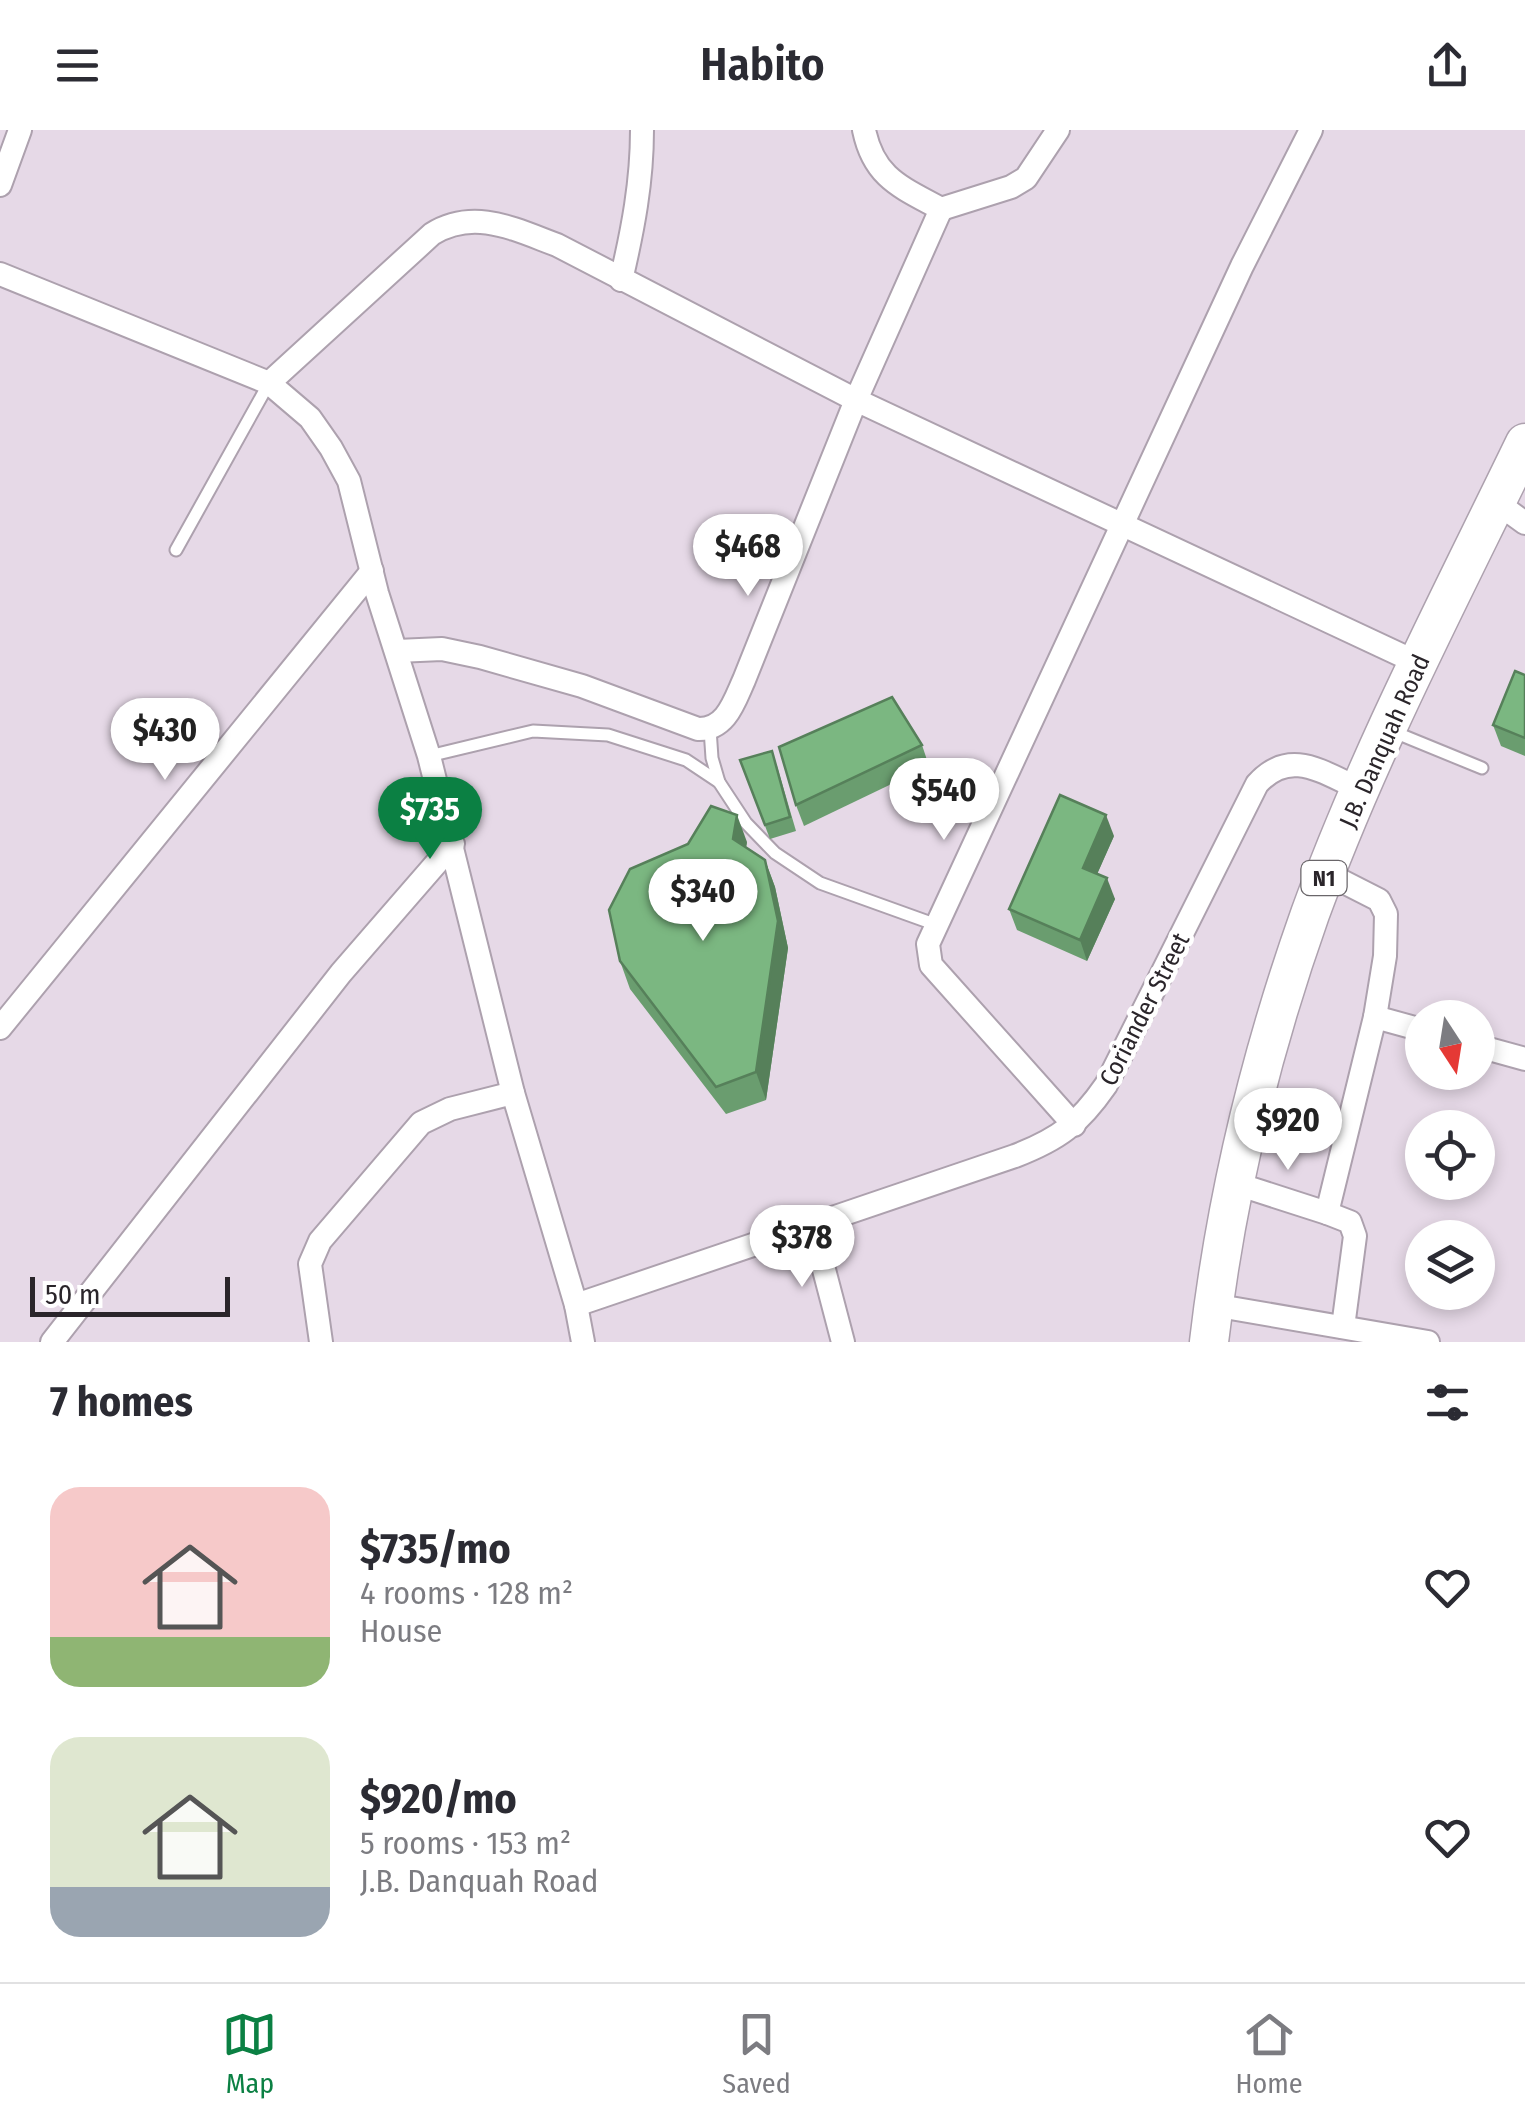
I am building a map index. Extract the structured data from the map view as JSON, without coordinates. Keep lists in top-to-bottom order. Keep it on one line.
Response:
{"streets":{"highway":["J.B. Danquah Road","N1"],"street":["Coriander Street"]},"crossings":[["J.B. Danquah Road","Coriander Street"]],"scale_bar":"50 m","north":"bottom","page":{"header":"Habito","price":["$468","$430","$540","$735","$340","$920","$378"],"scale":"50 m","heading":"7 homes","list":[{"name":"$735/mo","note":"4 rooms · 128 m² · House"},{"name":"$920/mo","note":"5 rooms · 153 m² · J.B. Danquah Road"}],"tabs":["Map","Saved","Home"]}}
